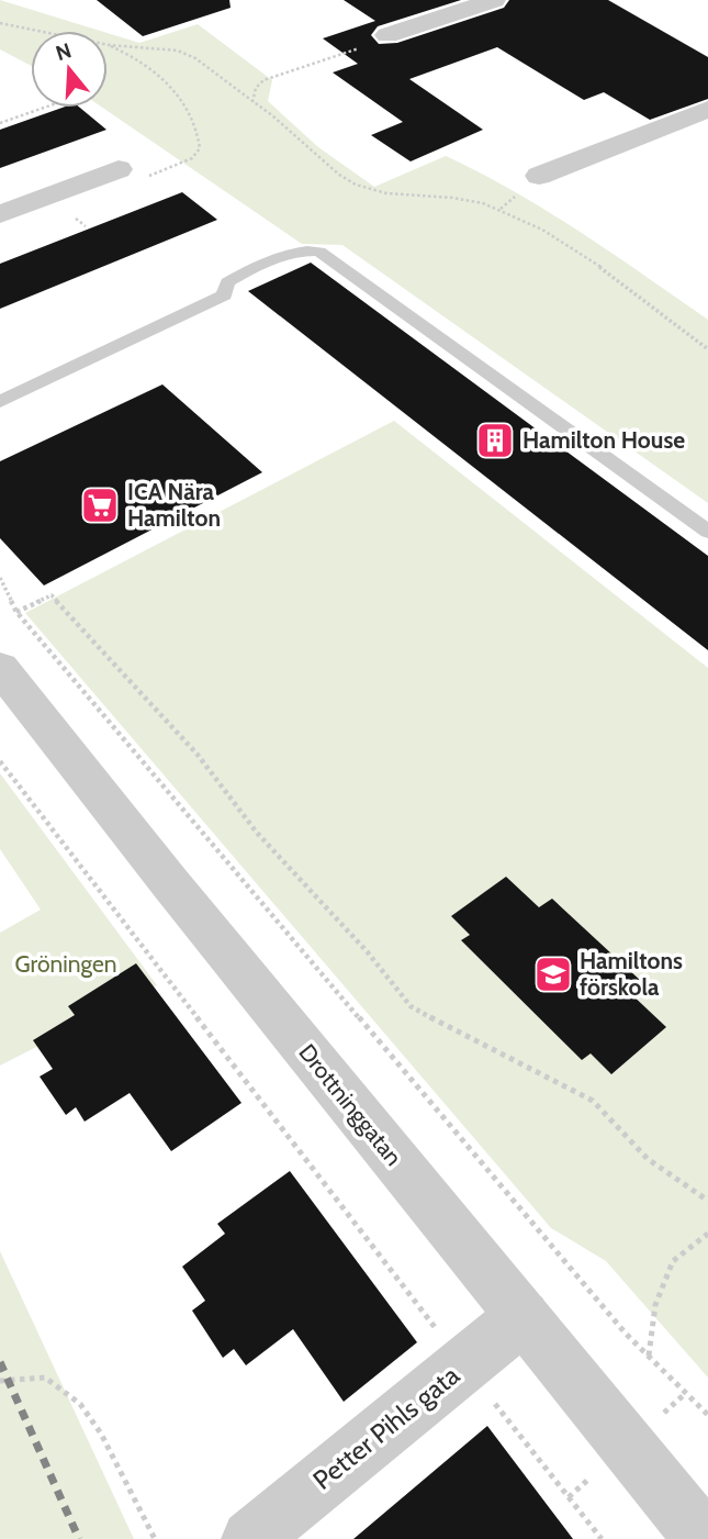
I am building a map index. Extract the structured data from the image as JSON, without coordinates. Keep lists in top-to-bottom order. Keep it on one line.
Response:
{"streets":{"street":["Drottninggatan","Petter Pihls gata"]},"crossings":[["Drottninggatan","Petter Pihls gata"]],"parks":["Gröningen"],"places":{"building":["Hamilton House"],"supermarket":["ICA Nära Hamilton"],"school or university":["Hamiltons förskola"]},"north":"top"}
